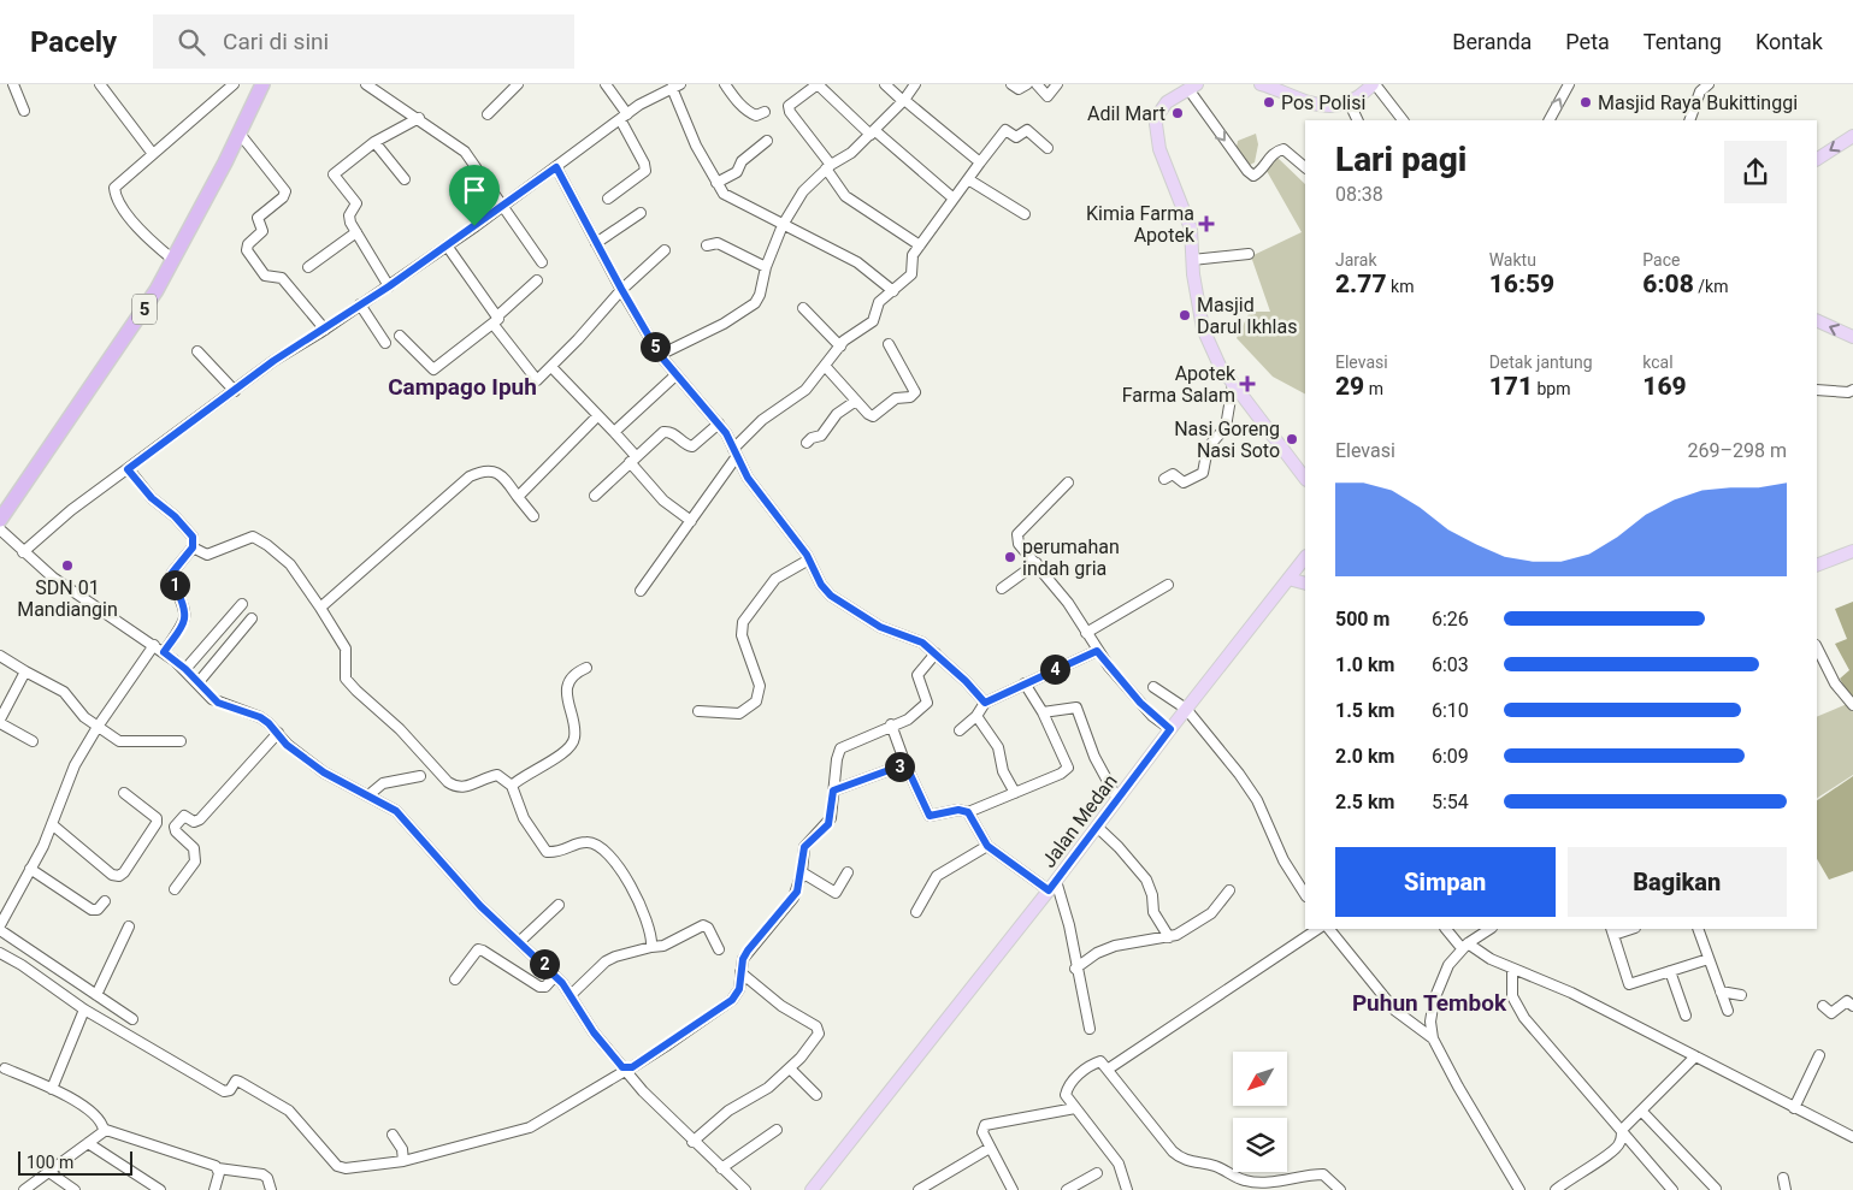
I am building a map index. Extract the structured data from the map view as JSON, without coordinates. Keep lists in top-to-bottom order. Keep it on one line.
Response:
{"streets":{"highway":["5"],"main road":["Jalan Medan"]},"districts":["Campago Ipuh","Puhun Tembok"],"places":{"other":["Pos Polisi","Masjid Raya Bukittinggi","Adil Mart","Masjid Darul Ikhlas","Nasi Goreng Nasi Soto","perumahan indah gria","SDN 01 Mandiangin"],"health":["Kimia Farma Apotek","Apotek Farma Salam"]},"scale_bar":"100 m","north":"bottom left","page":{"header":"Pacely","search":"Cari di sini","nav":["Beranda","Peta","Tentang","Kontak"],"heading":["Lari pagi","08:38"],"stats":[["Jarak","2.77 km"],["Waktu","16:59"],["Pace","6:08 /km"],["Elevasi","29 m"],["Detak jantung","171 bpm"],["kcal","169"]],"pins":["5","1","4","3","2"],"chart":["Elevasi","269–298 m"],"list":[{"name":"500 m","note":"6:26"},{"name":"1.0 km","note":"6:03"},{"name":"1.5 km","note":"6:10"},{"name":"2.0 km","note":"6:09"},{"name":"2.5 km","note":"5:54"}],"buttons":["Simpan","Bagikan"],"scale":"100 m"}}
